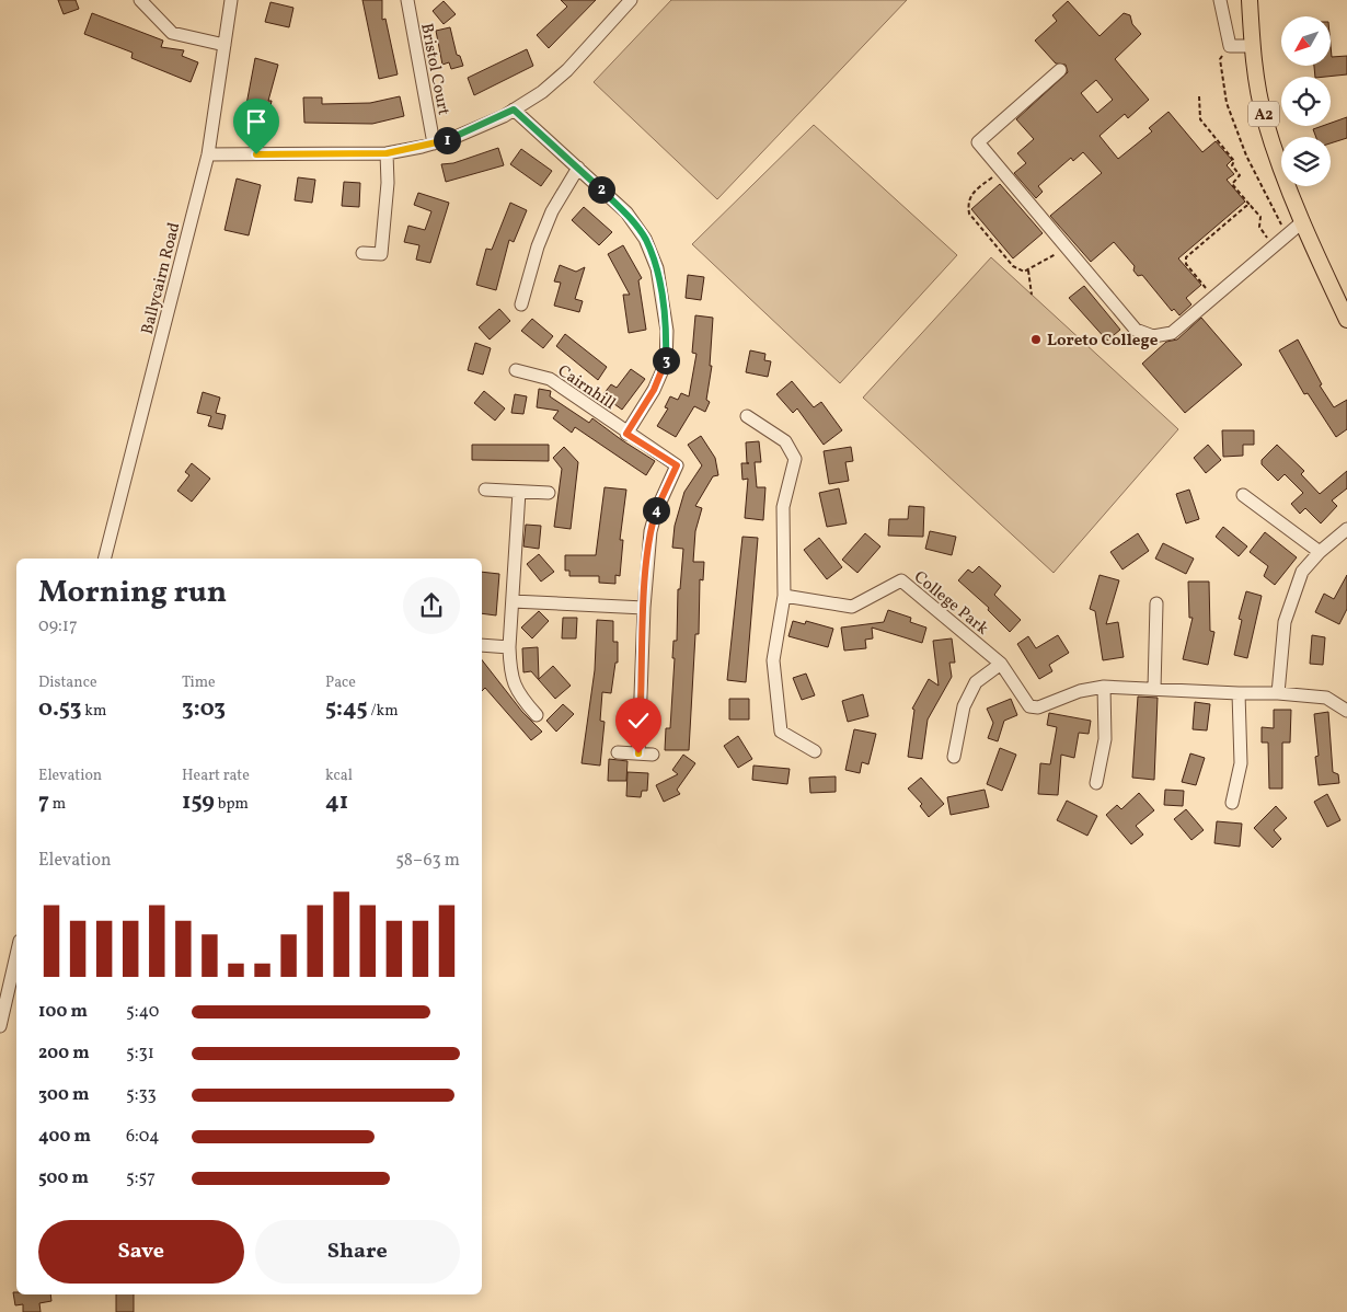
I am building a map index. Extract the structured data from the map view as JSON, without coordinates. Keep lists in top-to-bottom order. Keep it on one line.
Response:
{"streets":{"main road":["A2"],"street":["Bristol Court","Ballycairn Road","Cairnhill","College Park"]},"places":["Loreto College"],"north":"bottom left","page":{"pins":["1","2","3","4"],"heading":["Morning run","09:17"],"stats":[["Distance","0.53 km"],["Time","3:03"],["Pace","5:45 /km"],["Elevation","7 m"],["Heart rate","159 bpm"],["kcal","41"]],"chart":["Elevation","58–63 m"],"list":[{"name":"100 m","note":"5:40"},{"name":"200 m","note":"5:31"},{"name":"300 m","note":"5:33"},{"name":"400 m","note":"6:04"},{"name":"500 m","note":"5:57"}],"buttons":["Save","Share"]}}
